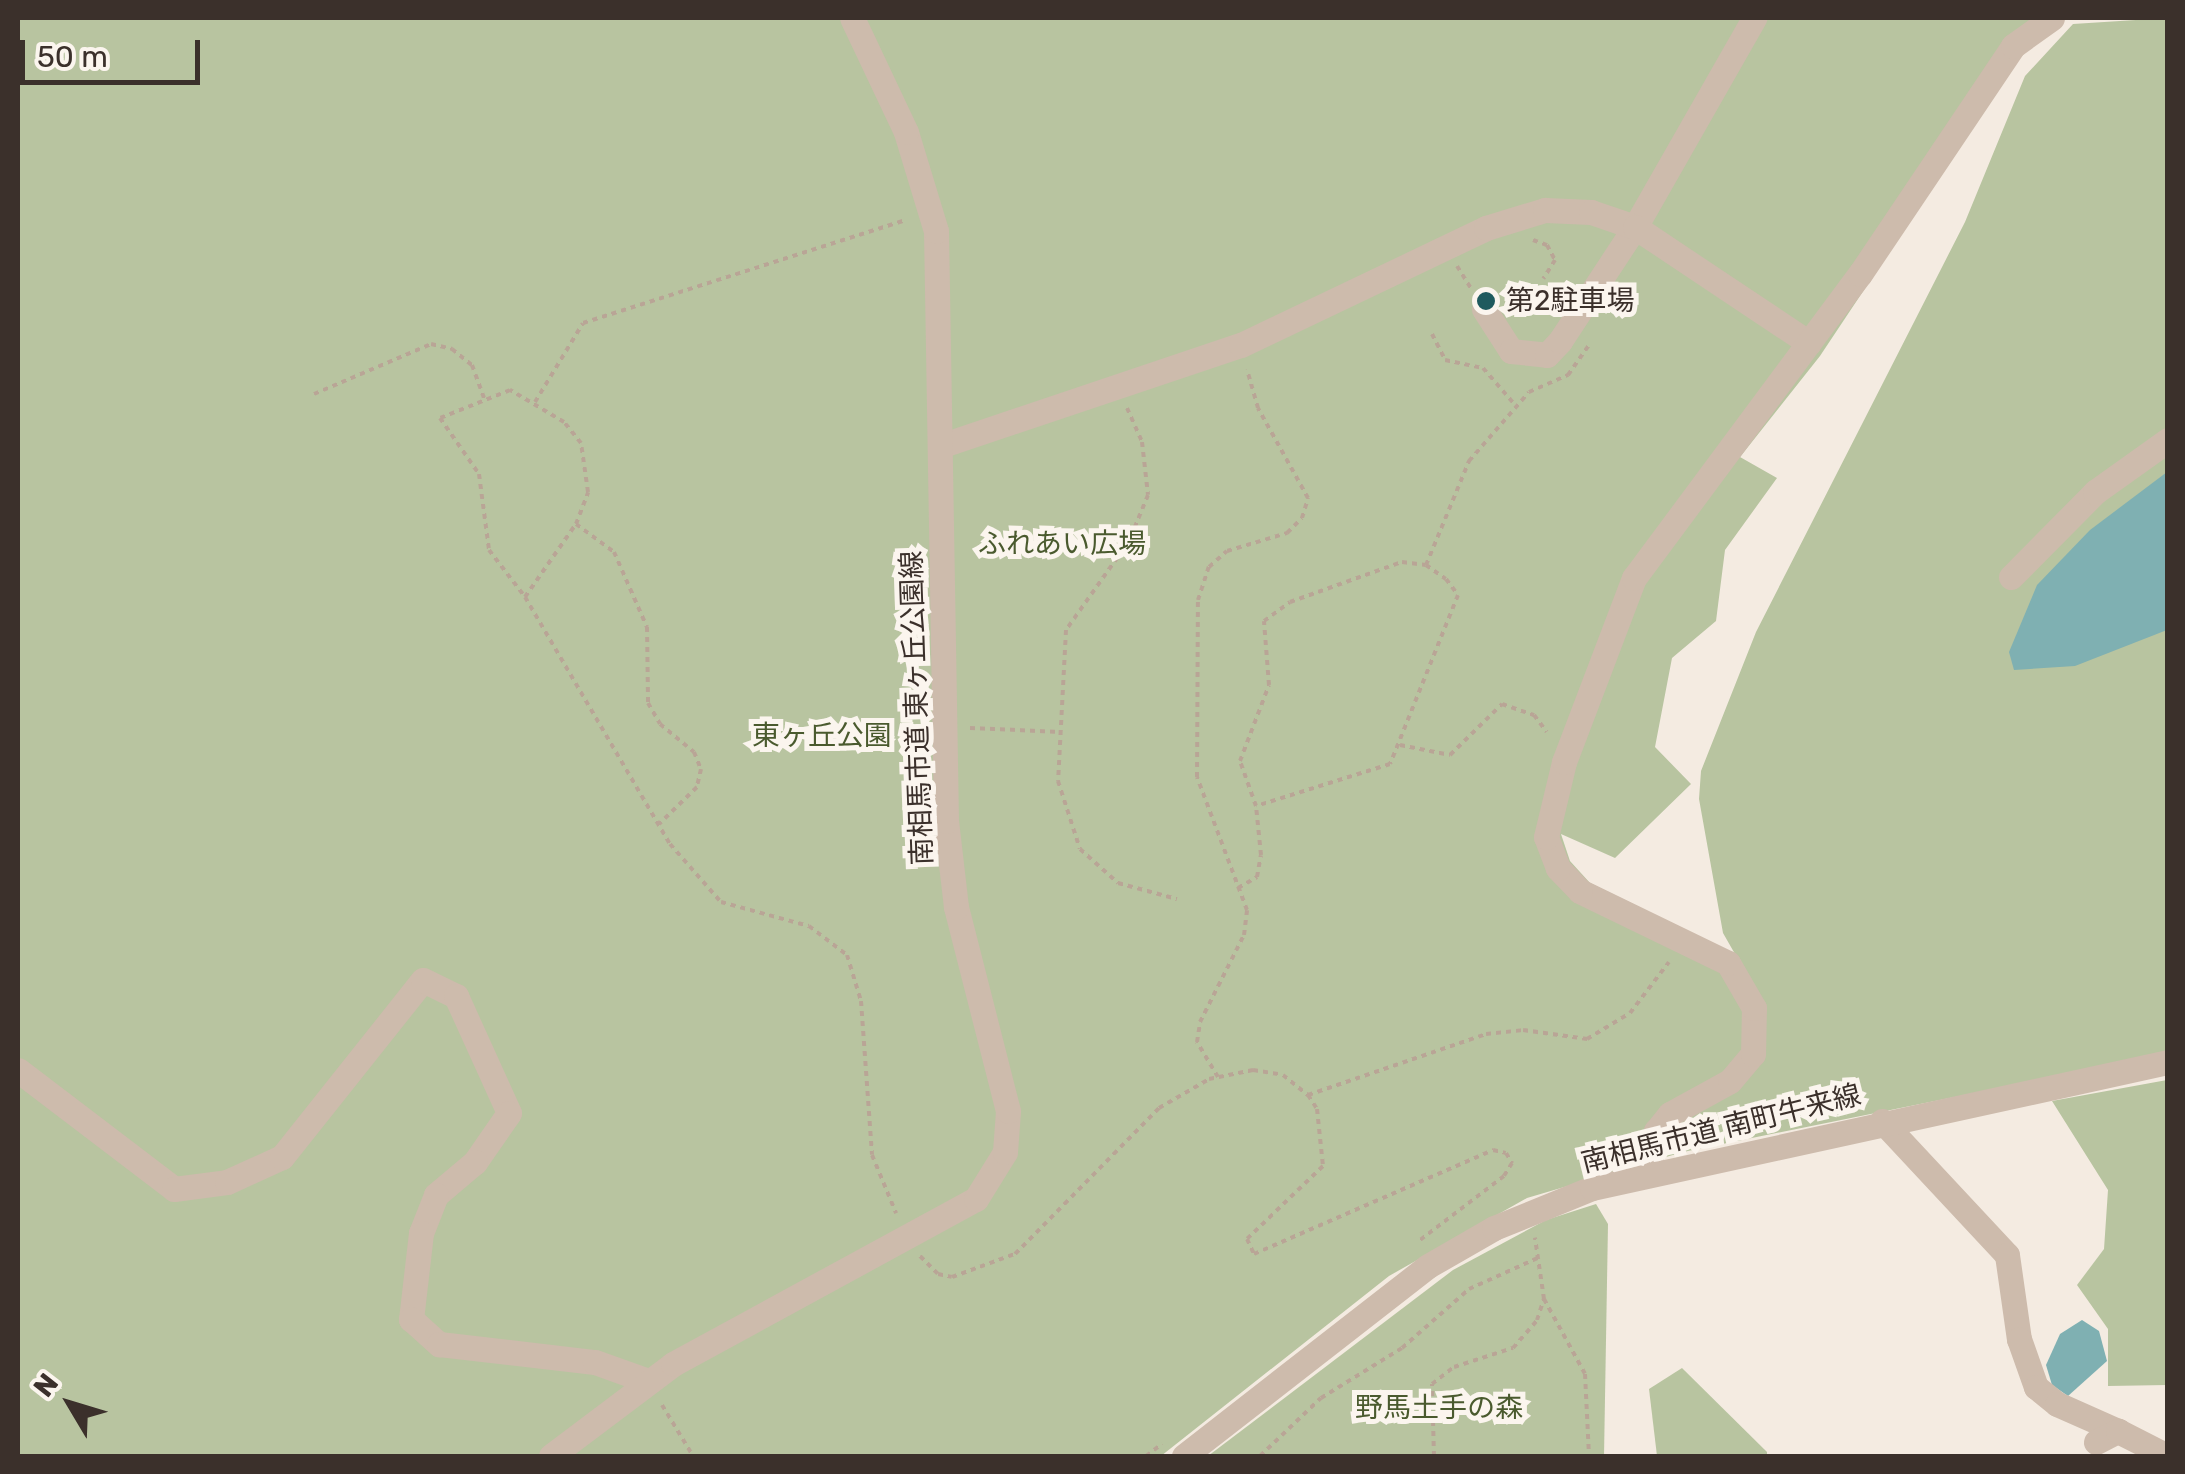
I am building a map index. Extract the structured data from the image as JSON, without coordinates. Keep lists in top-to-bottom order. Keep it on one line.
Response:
{"streets":{"street":["南相馬市道 東ヶ丘公園線","南相馬市道 南町牛来線"]},"parks":["ふれあい広場","東ヶ丘公園","野馬土手の森"],"places":["第2駐車場"],"scale_bar":"50 m","north":"top left"}
